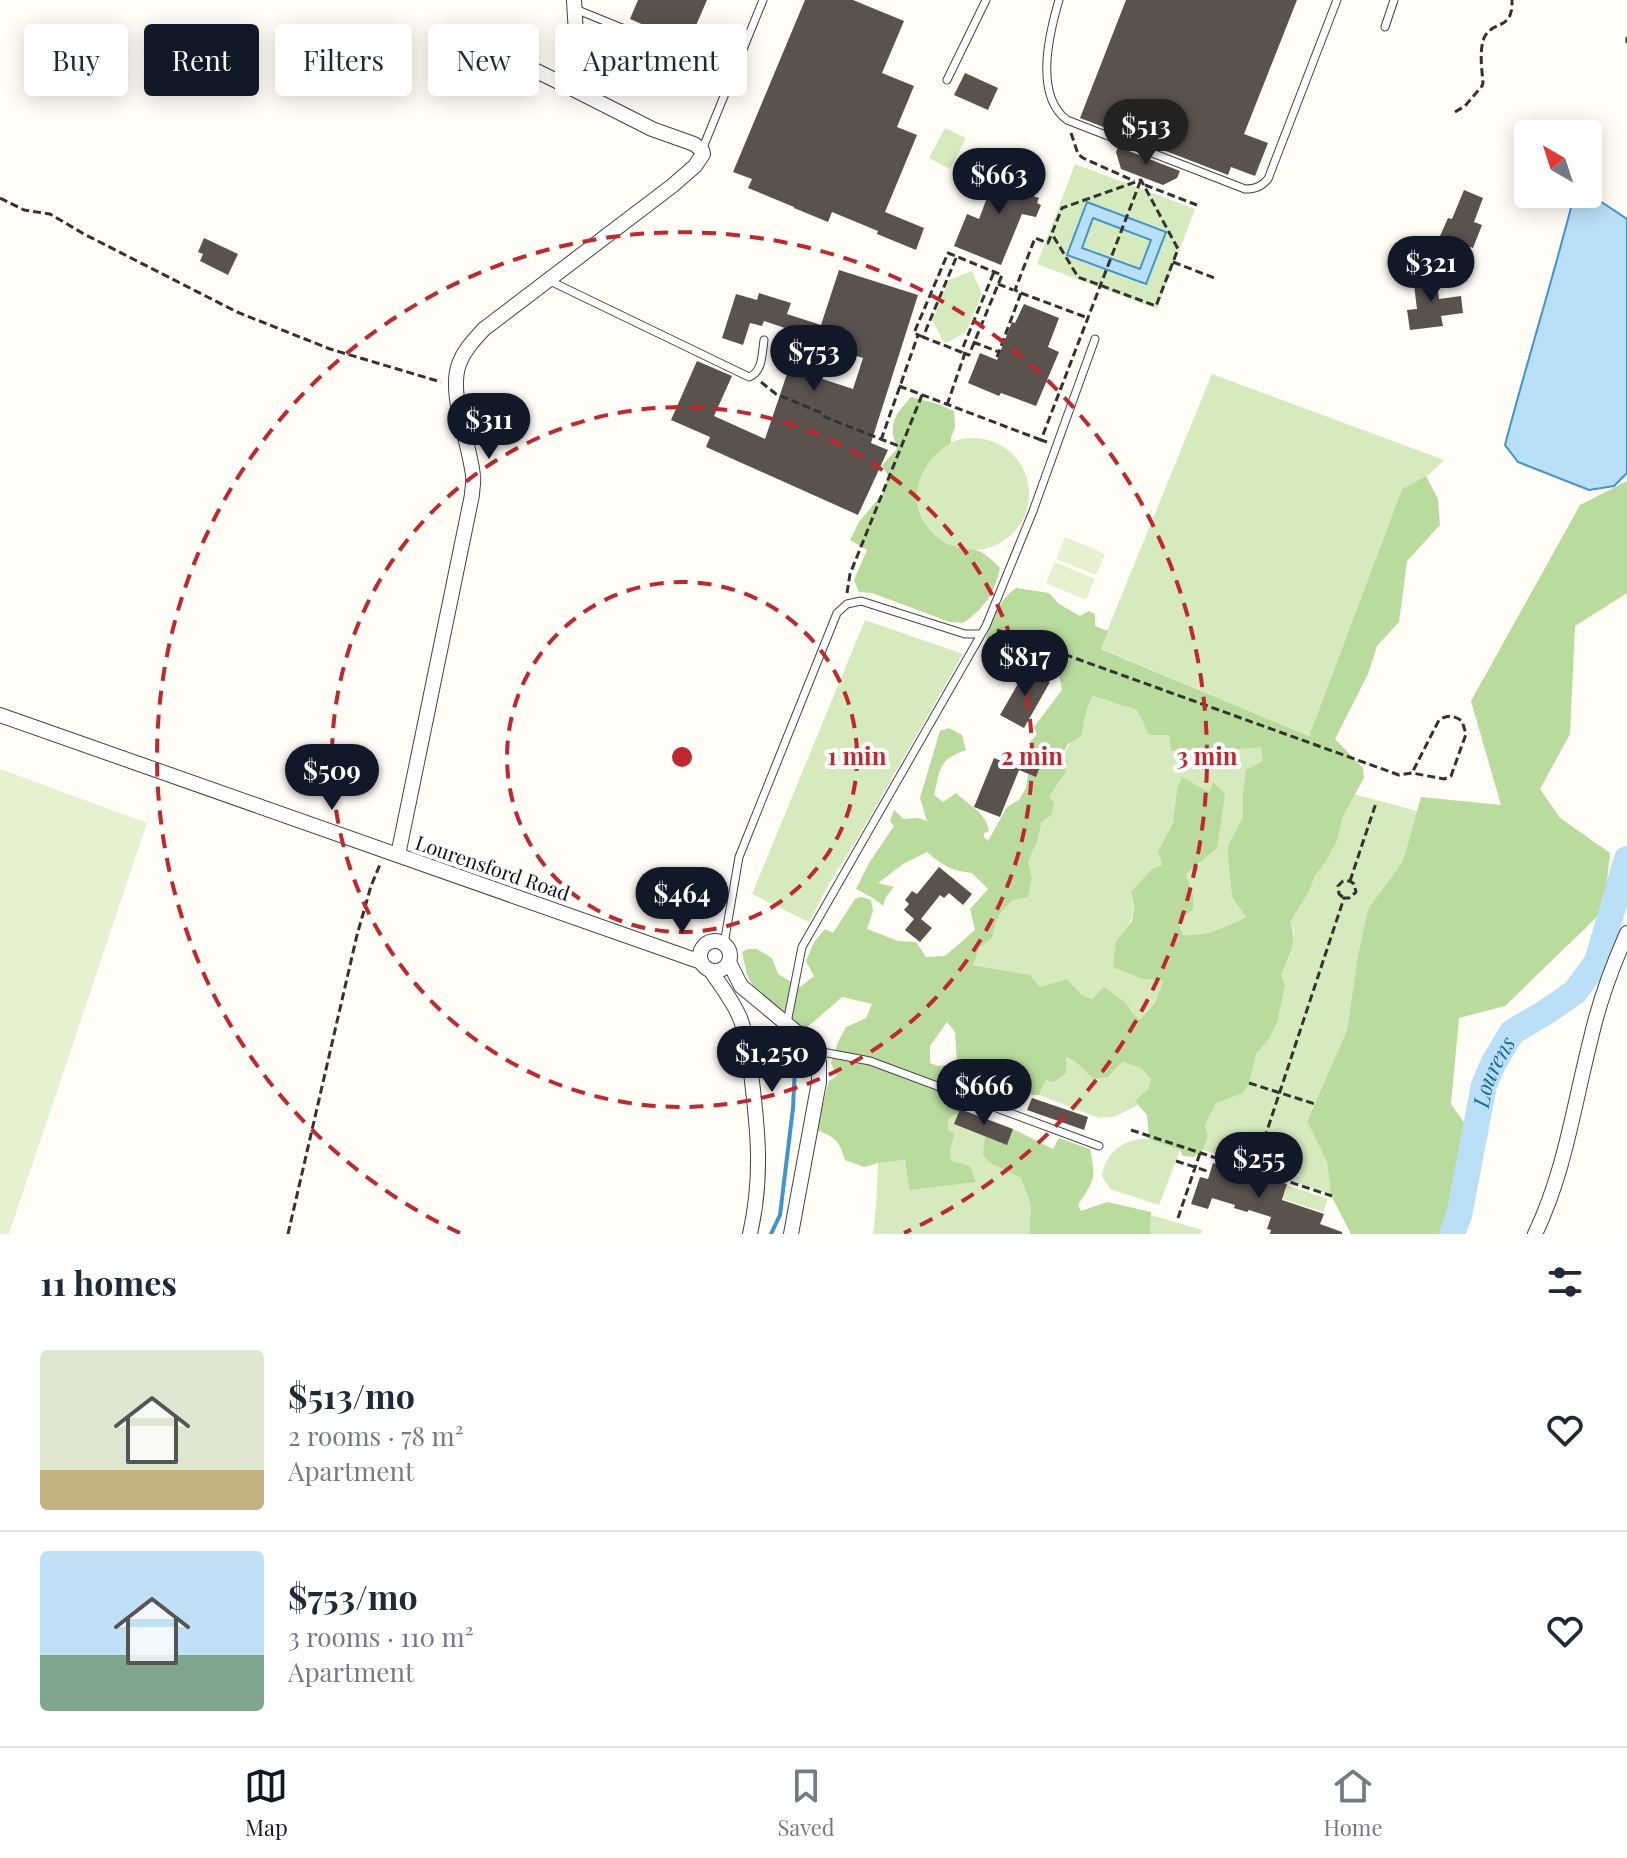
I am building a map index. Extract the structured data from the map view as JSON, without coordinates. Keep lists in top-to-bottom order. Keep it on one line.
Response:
{"streets":{"street":["Lourensford Road"]},"water":["Lourens"],"north":"top left","page":{"chip":["Buy","Rent","Filters","New","Apartment"],"price":["$513","$663","$321","$753","$311","$817","$509","$464","$1,250","$666","$255"],"heading":"11 homes","list":[{"name":"$513/mo","note":"2 rooms · 78 m² · Apartment"},{"name":"$753/mo","note":"3 rooms · 110 m² · Apartment"}],"tabs":["Map","Saved","Home"]},"rings":["1 min","2 min","3 min"]}
